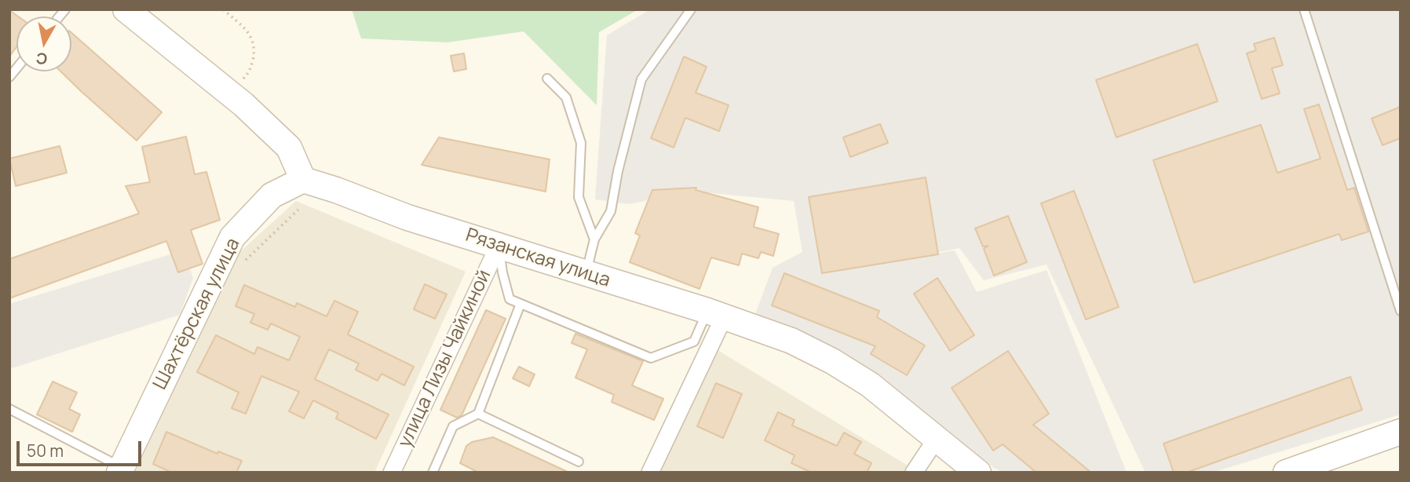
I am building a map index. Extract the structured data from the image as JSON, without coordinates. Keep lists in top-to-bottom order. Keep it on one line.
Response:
{"streets":{"main road":["Рязанская улица","Шахтёрская улица"],"street":["улица Лизы Чайкиной"]},"crossings":[["Рязанская улица","Шахтёрская улица"],["Рязанская улица","улица Лизы Чайкиной"]],"scale_bar":"50 m","north":"bottom"}
